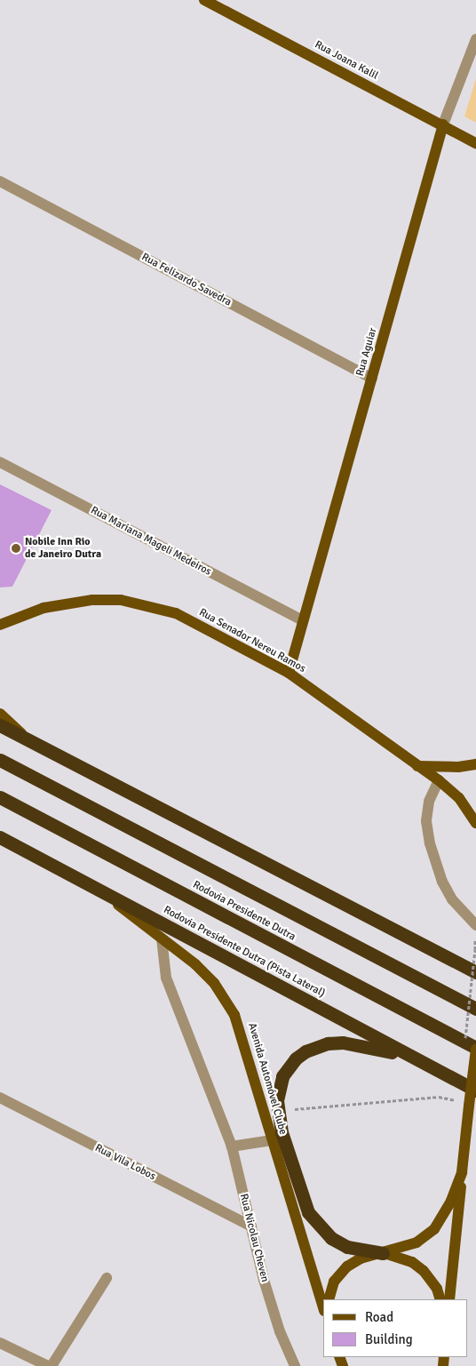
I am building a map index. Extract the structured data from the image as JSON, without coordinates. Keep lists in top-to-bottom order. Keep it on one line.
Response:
{"streets":{"highway":["Rodovia Presidente Dutra","Rodovia Presidente Dutra (Pista Lateral)"],"main road":["Rua Joana Kalil","Rua Aguiar","Rua Senador Nereu Ramos","Avenida Automóvel Clube"],"street":["Rua Felizardo Savedra","Rua Mariana Mageli Medeiros","Rua Vila Lobos","Rua Nicolau Cheven"]},"crossings":[["Rua Joana Kalil","Rua Aguiar"],["Rua Felizardo Savedra","Rua Aguiar"],["Rua Aguiar","Rua Mariana Mageli Medeiros"],["Rua Aguiar","Rua Senador Nereu Ramos"],["Rodovia Presidente Dutra (Pista Lateral)","Avenida Automóvel Clube"],["Avenida Automóvel Clube","Rua Nicolau Cheven"],["Rua Vila Lobos","Rua Nicolau Cheven"]],"places":["Nobile Inn Rio de Janeiro Dutra"],"legend":["Road","Building"]}
